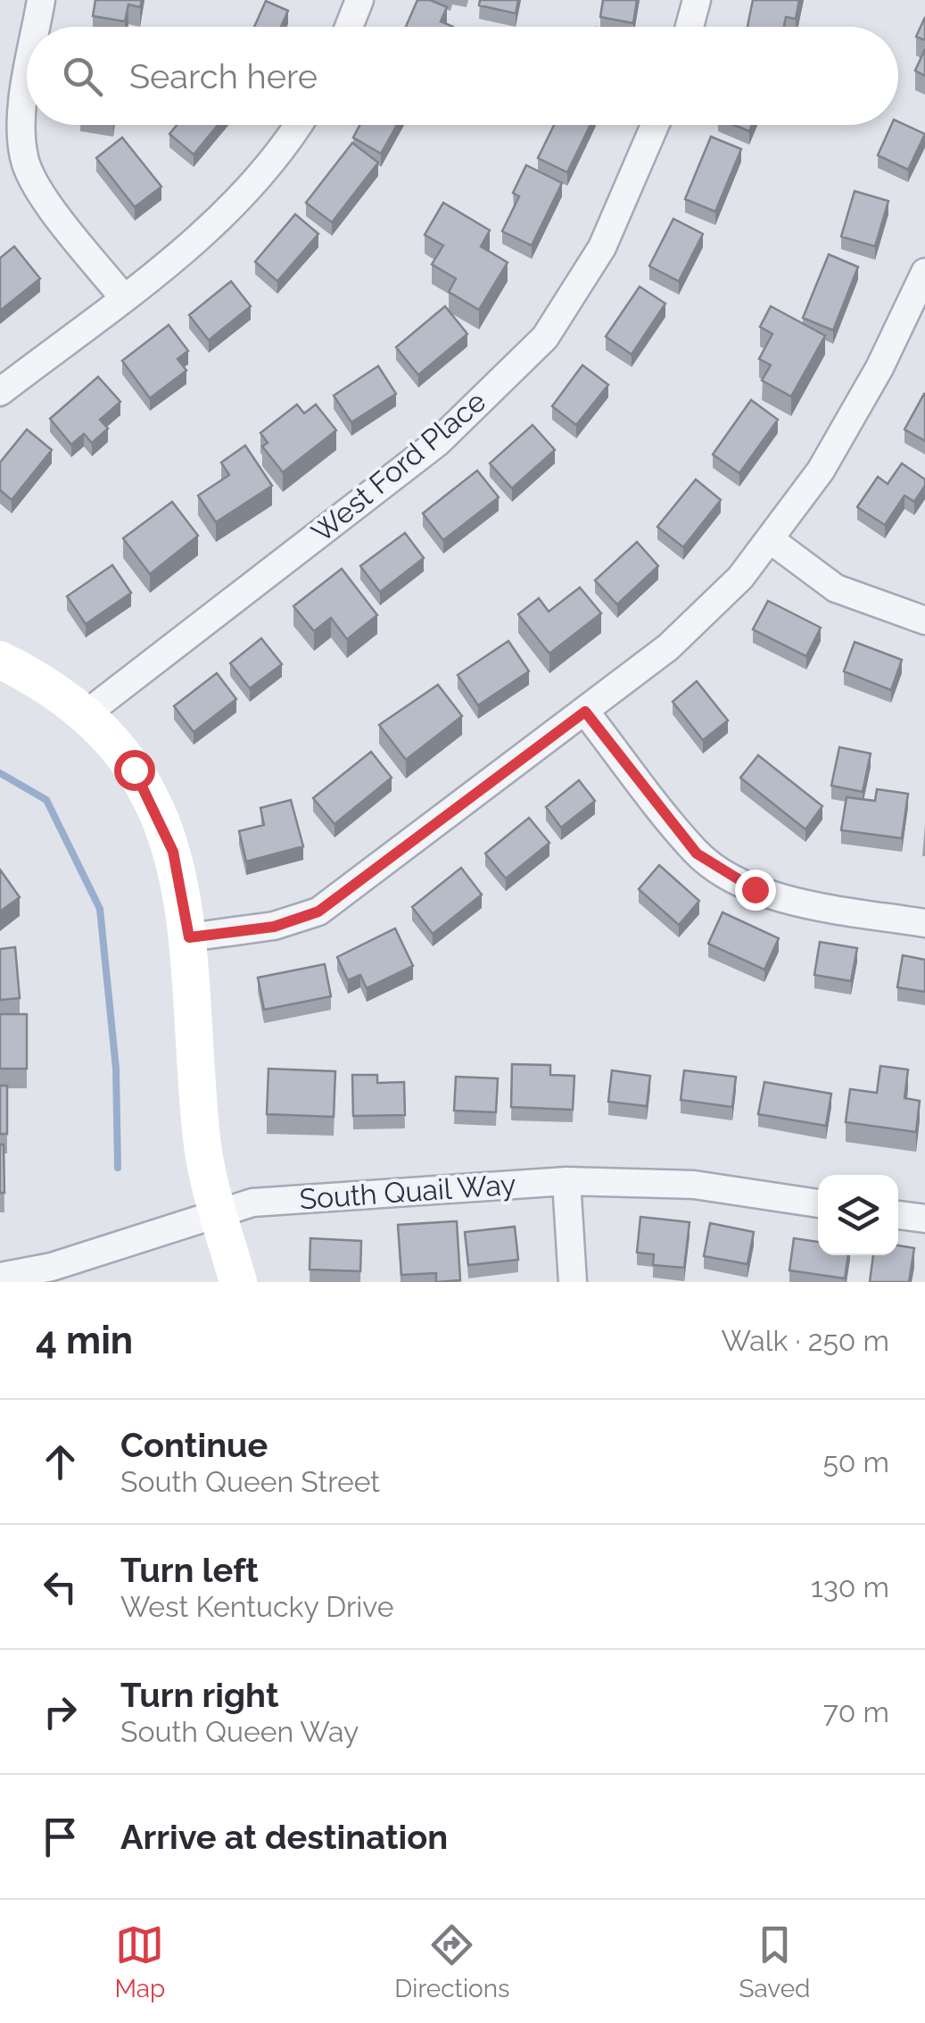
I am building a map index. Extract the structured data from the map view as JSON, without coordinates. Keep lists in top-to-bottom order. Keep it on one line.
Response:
{"streets":{"street":["West Ford Place","South Quail Way"]},"page":{"search":"Search here","heading":["4 min","Walk · 250 m"],"list":[["Continue","South Queen Street","50 m"],["Turn left","West Kentucky Drive","130 m"],["Turn right","South Queen Way","70 m"],"Arrive at destination"],"nav":["Map","Directions","Saved"]}}
